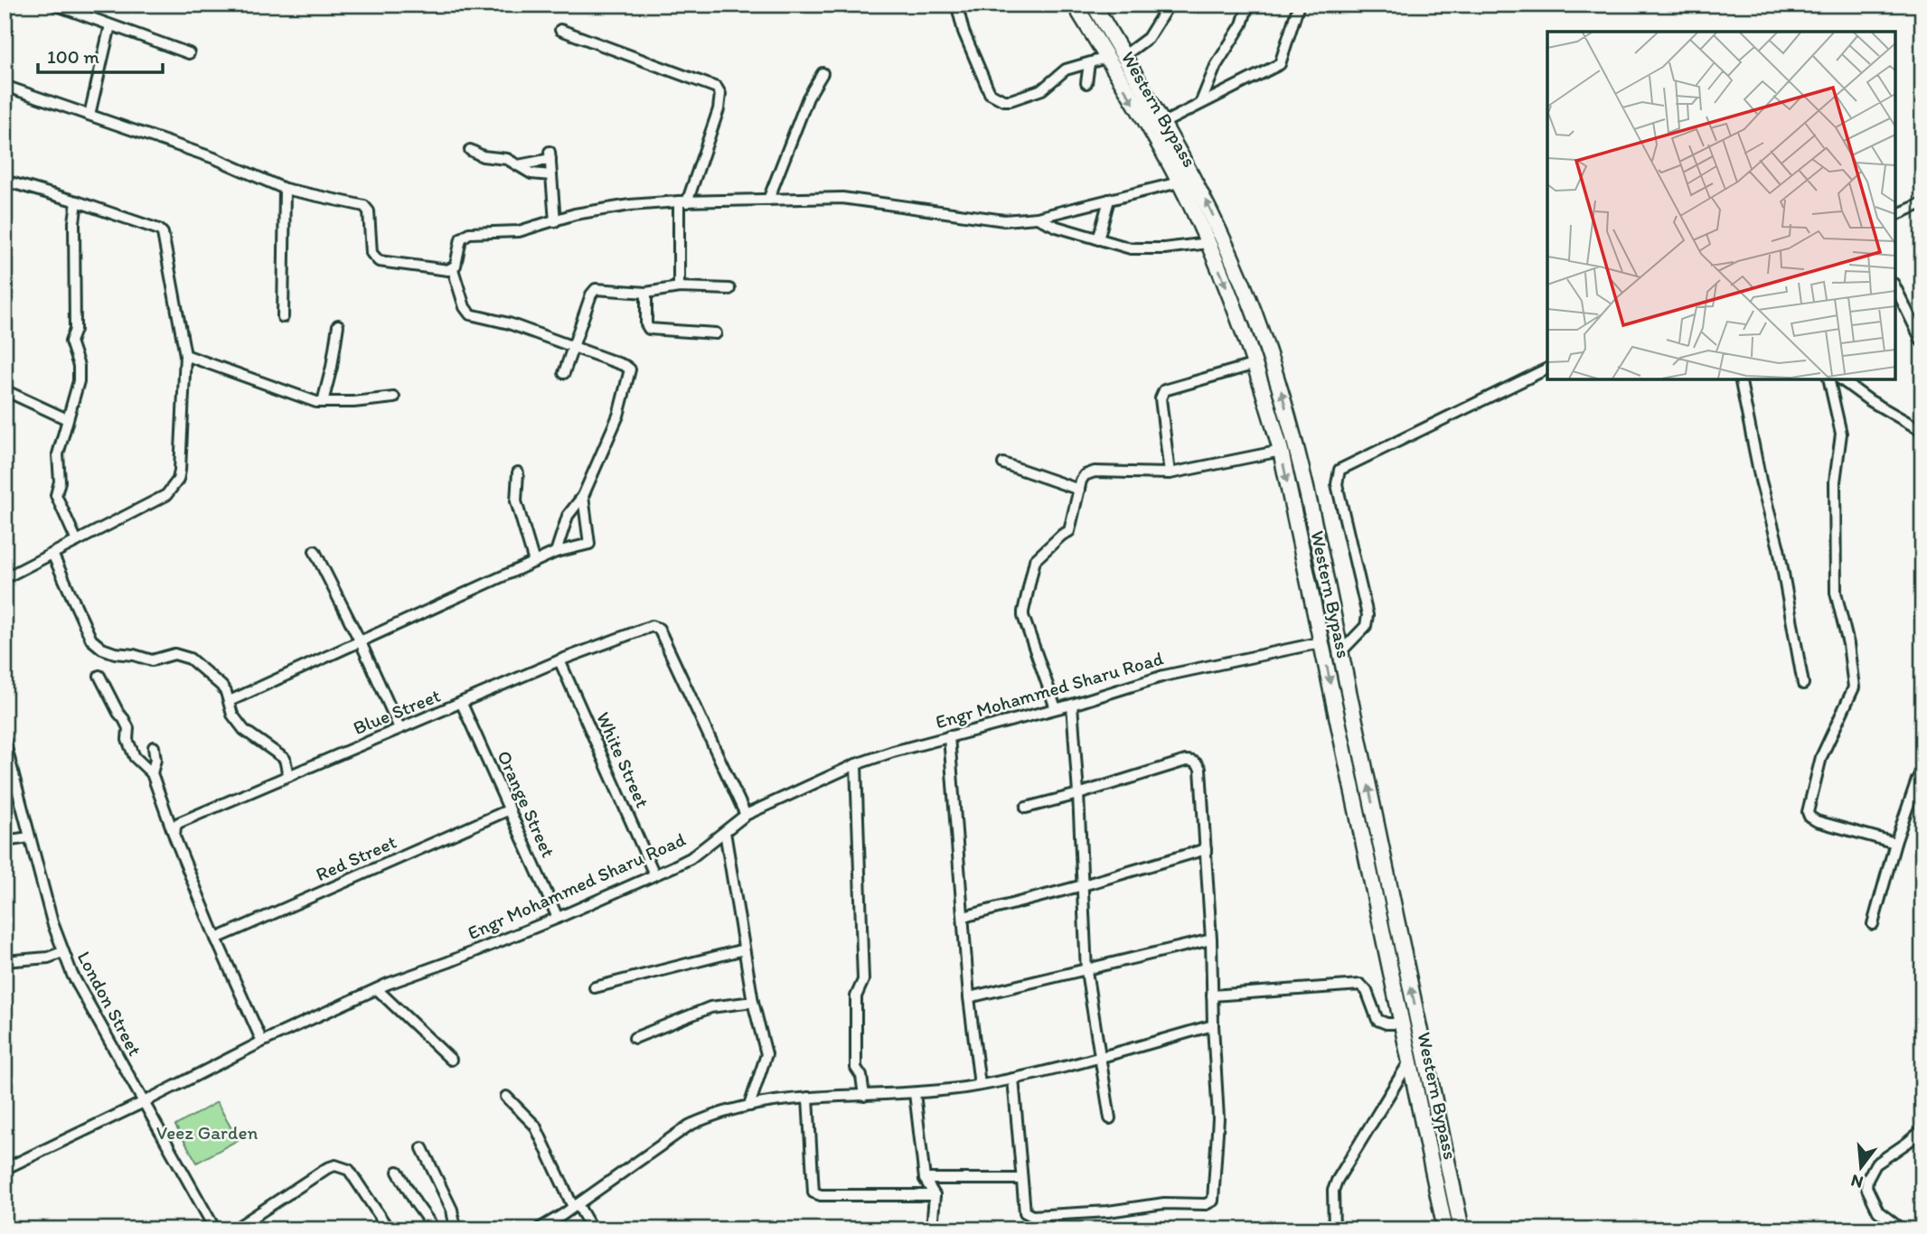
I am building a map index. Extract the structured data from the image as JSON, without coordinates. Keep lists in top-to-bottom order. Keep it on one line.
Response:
{"streets":{"main road":["Western Bypass"],"street":["Engr Mohammed Sharu Road","Blue Street","White Street","Orange Street","Red Street","London Street"]},"crossings":[["Western Bypass","Engr Mohammed Sharu Road"],["Engr Mohammed Sharu Road","Blue Street"],["Engr Mohammed Sharu Road","White Street"],["Engr Mohammed Sharu Road","Orange Street"],["Engr Mohammed Sharu Road","London Street"],["Blue Street","White Street"],["Blue Street","Orange Street"],["Orange Street","Red Street"]],"parks":["Veez Garden"],"scale_bar":"100 m","north":"bottom"}
